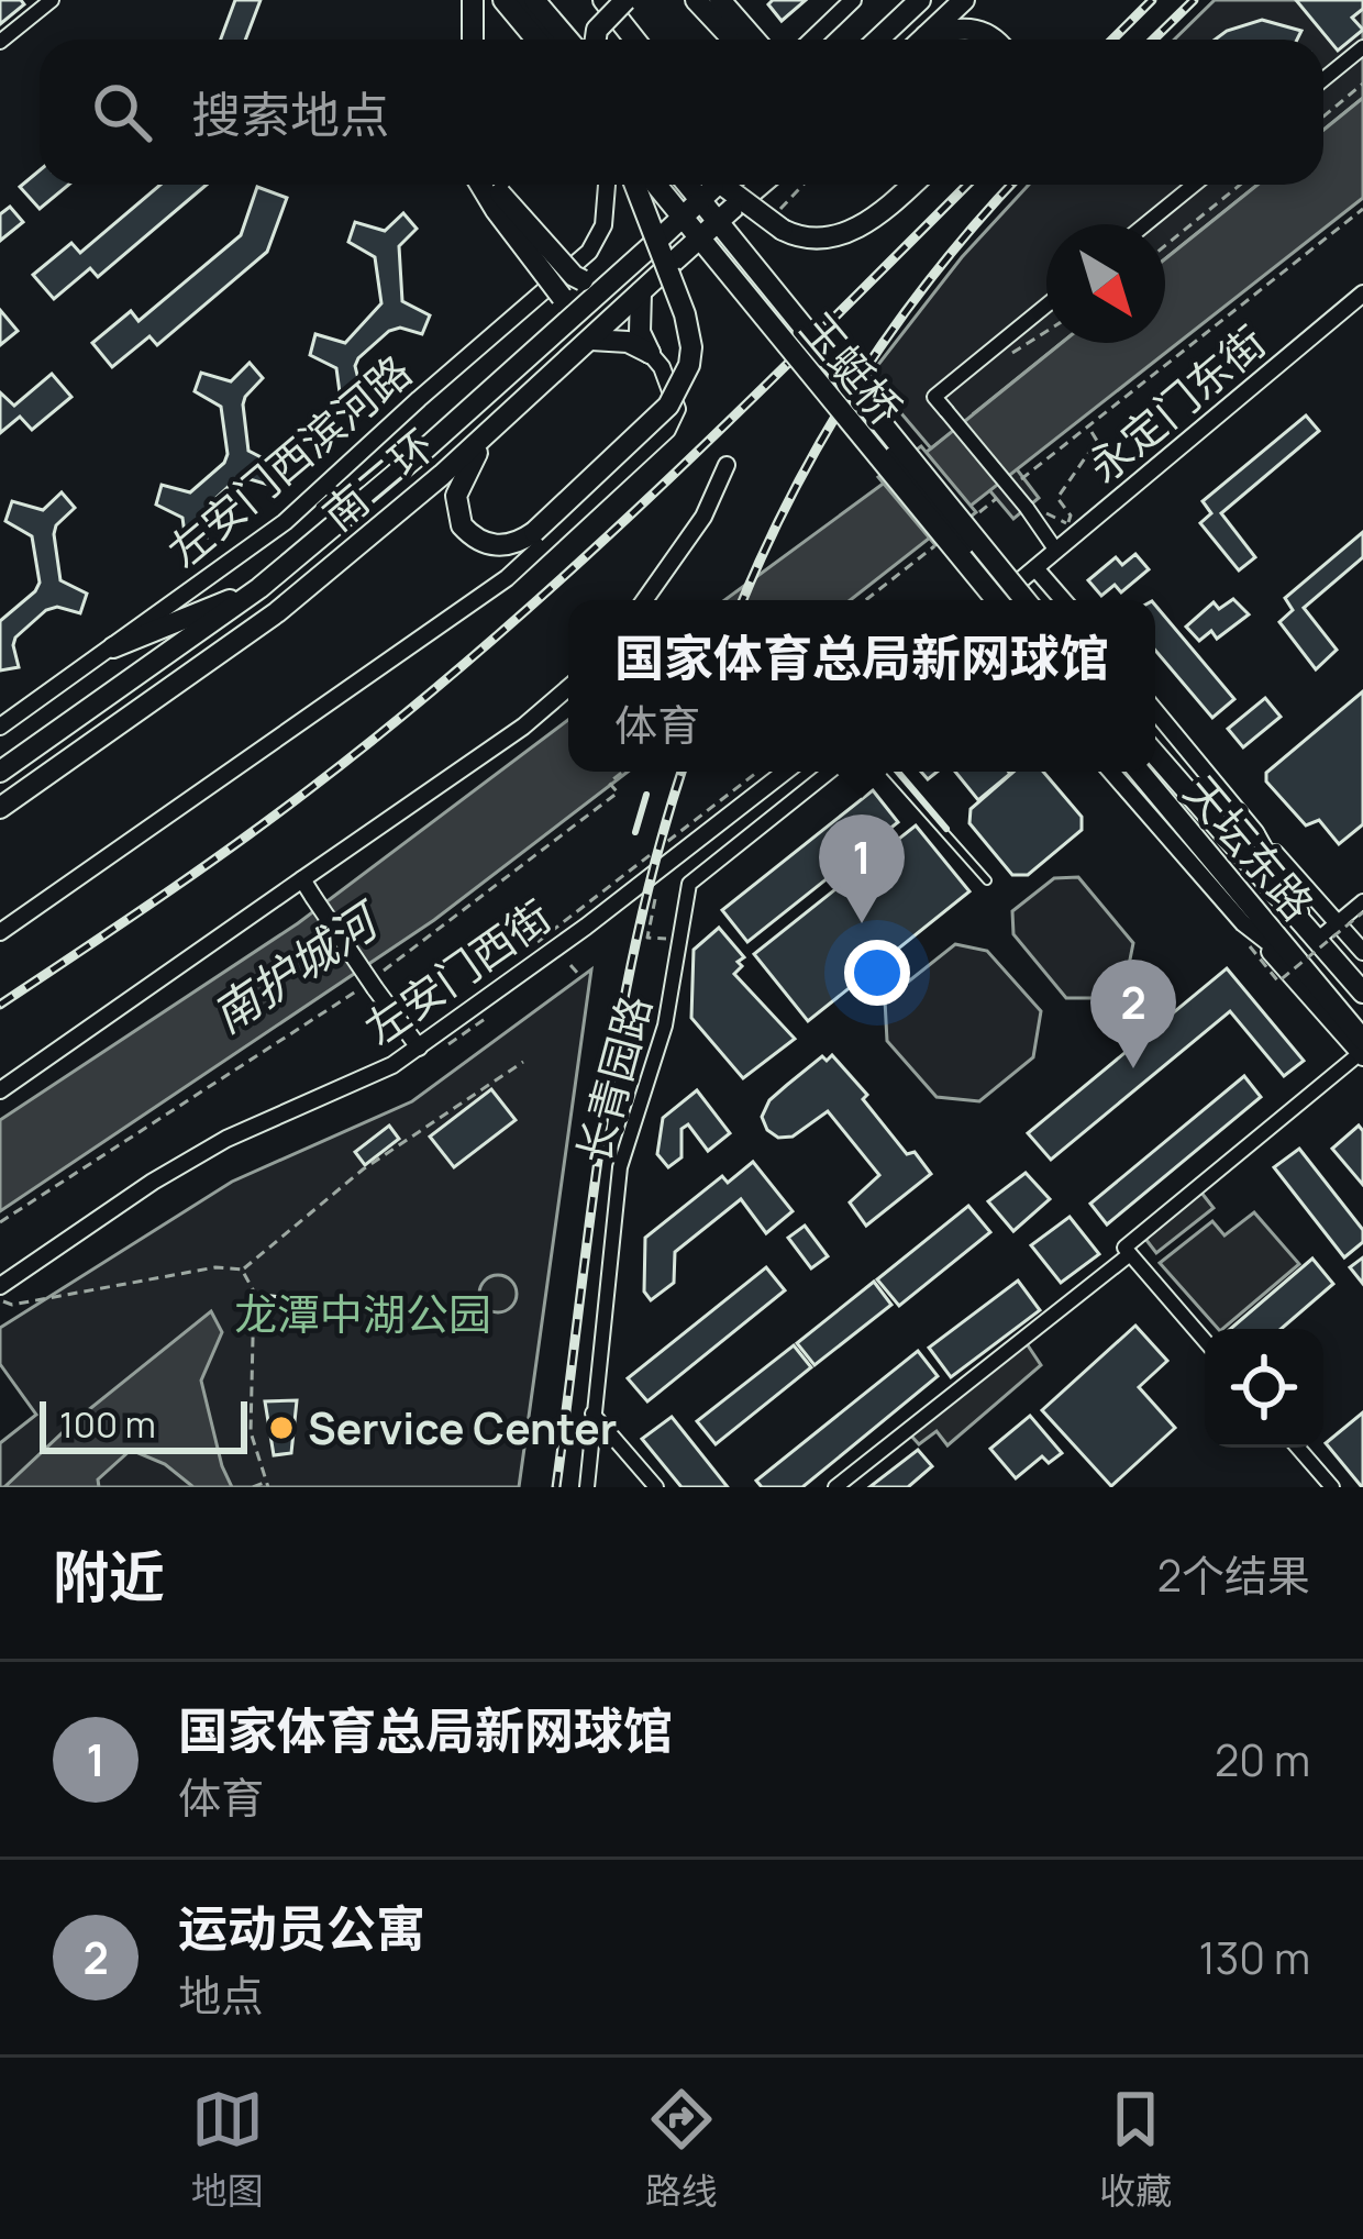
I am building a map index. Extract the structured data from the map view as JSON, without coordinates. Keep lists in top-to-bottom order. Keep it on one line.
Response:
{"streets":{"main road":["玉蜓桥","南二环","天坛东路"],"street":["永定门东街","左安门西滨河路","左安门西街","长青园路"]},"water":["南护城河"],"parks":["龙潭中湖公园"],"places":["Service Center"],"scale_bar":"100 m","north":"bottom right","page":{"search":"搜索地点","popup":["国家体育总局新网球馆","体育"],"pins":["1","2"],"scale":"100 m","heading":["附近","2个结果"],"list":[{"mark":"1","name":"国家体育总局新网球馆","note":"体育","value":"20 m"},{"mark":"2","name":"运动员公寓","note":"地点","value":"130 m"}],"nav":["地图","路线","收藏"]}}
